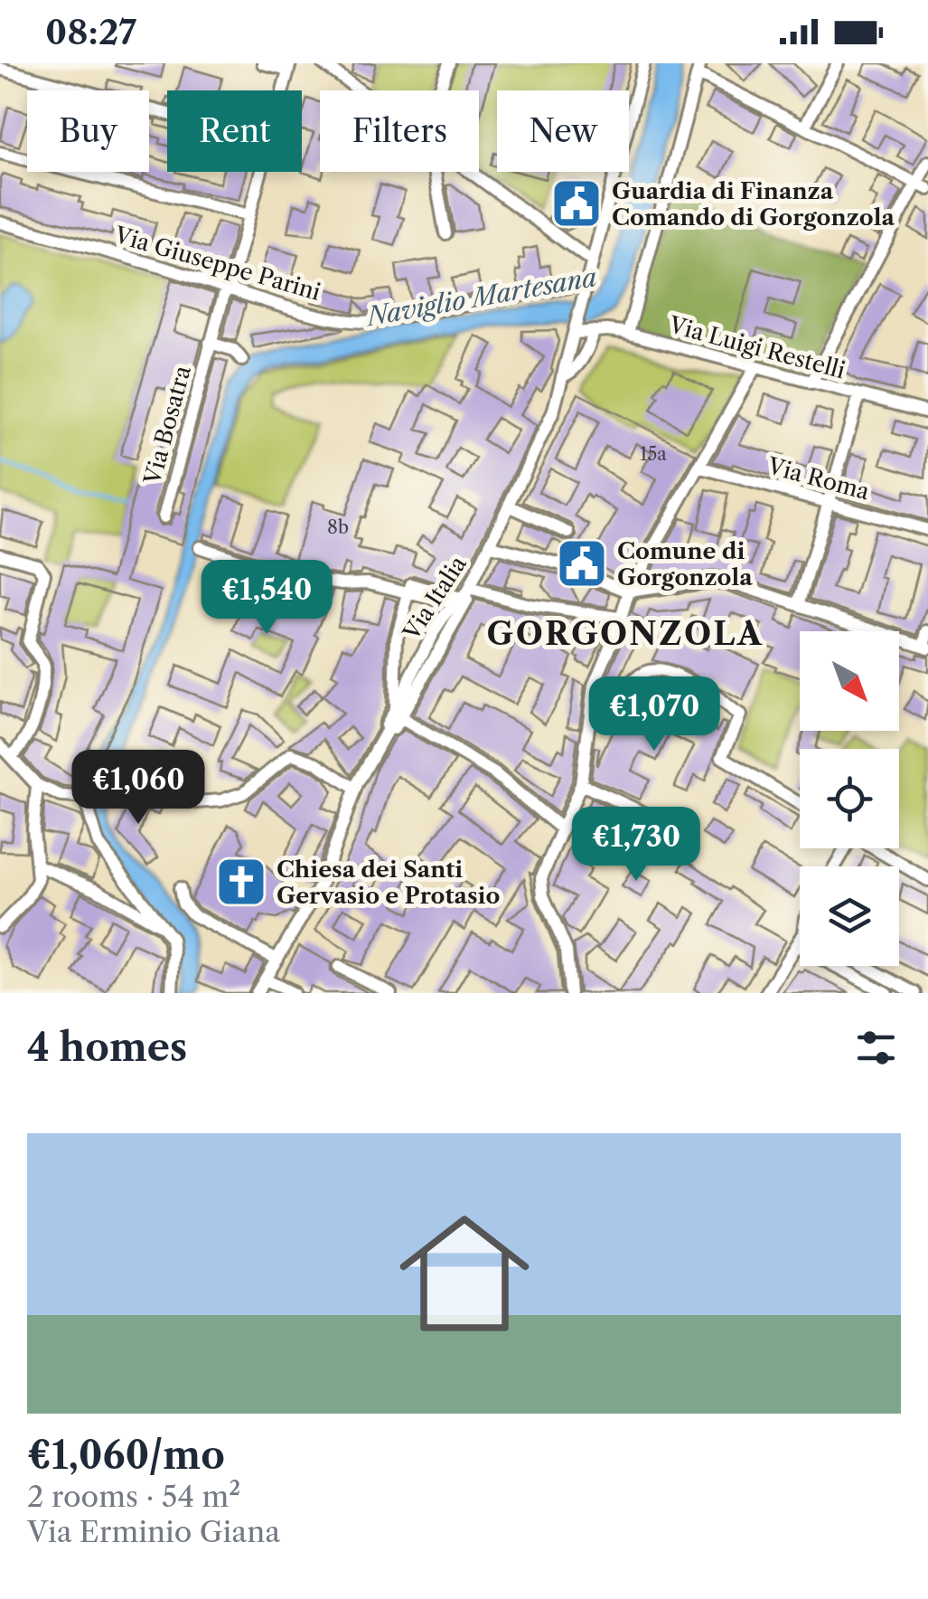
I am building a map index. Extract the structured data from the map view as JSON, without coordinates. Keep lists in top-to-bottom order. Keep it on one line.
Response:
{"streets":{"street":["Via Giuseppe Parini","Via Luigi Restelli","Via Bosatra","Via Roma","Via Italia"]},"crossings":[["Via Giuseppe Parini","Via Bosatra"],["Via Giuseppe Parini","Via Italia"],["Via Luigi Restelli","Via Italia"]],"districts":["GORGONZOLA"],"water":["Naviglio Martesana"],"places":{"public building":["Guardia di Finanza Comando di Gorgonzola","Comune di Gorgonzola"],"church":["Chiesa dei Santi Gervasio e Protasio"]},"house_numbers":["15a","8b"],"north":"bottom right","page":{"status":"08:27","chip":["Buy","Rent","Filters","New"],"price":["€1,540","€1,070","€1,060","€1,730"],"heading":"4 homes","list":[{"name":"€1,060/mo","note":"2 rooms · 54 m² · Via Erminio Giana"}]}}
